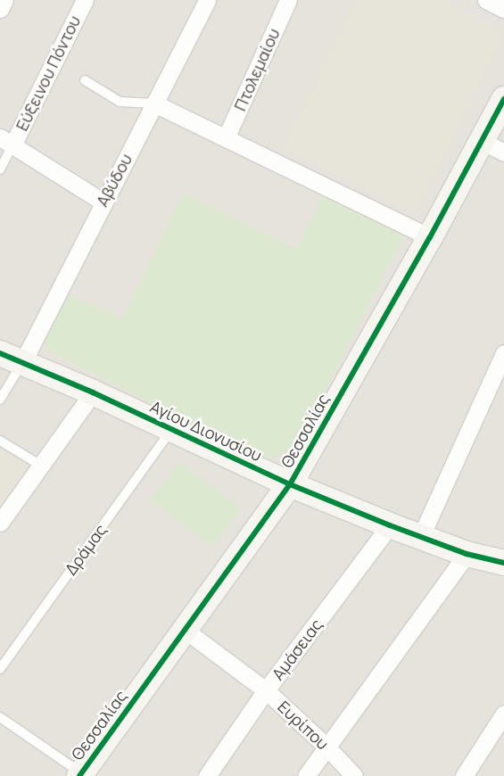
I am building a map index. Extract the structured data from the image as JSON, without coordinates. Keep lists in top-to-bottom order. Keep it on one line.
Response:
{"streets":{"street":["Πτολεμαίου","Εύξεινου Πόντου","Αβύδου","Αγίου Διονυσίου","Θεσσαλίας","Αμάσειας","Ευρίπου"],"lane":["Δράμας"]},"crossings":[["Αβύδου","Αγίου Διονυσίου"],["Αγίου Διονυσίου","Θεσσαλίας"],["Αγίου Διονυσίου","Δράμας"],["Αγίου Διονυσίου","Αμάσειας"],["Θεσσαλίας","Ευρίπου"],["Αμάσειας","Ευρίπου"]]}
